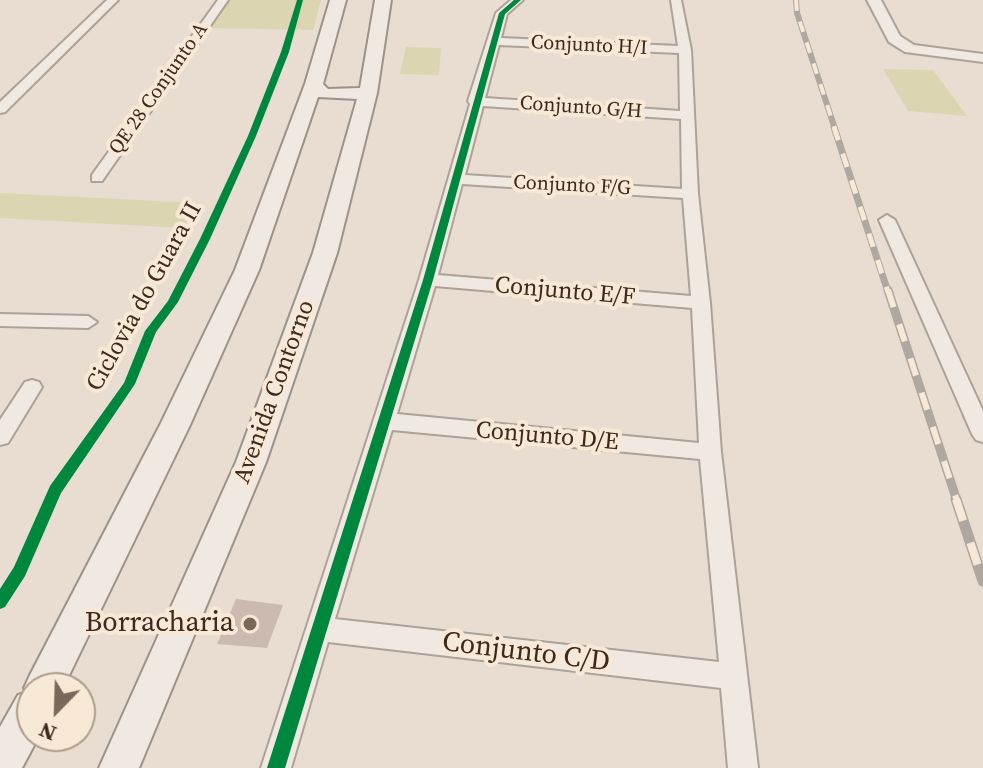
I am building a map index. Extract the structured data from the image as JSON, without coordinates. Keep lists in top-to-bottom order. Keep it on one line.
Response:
{"streets":{"main road":["Avenida Contorno"],"street":["Conjunto H/I","QE 28 Conjunto A","Conjunto G/H","Conjunto F/G","Conjunto E/F","Conjunto D/E","Conjunto C/D"],"cycle path":["Ciclovia do Guara II"]},"places":["Borracharia"],"north":"bottom left"}
